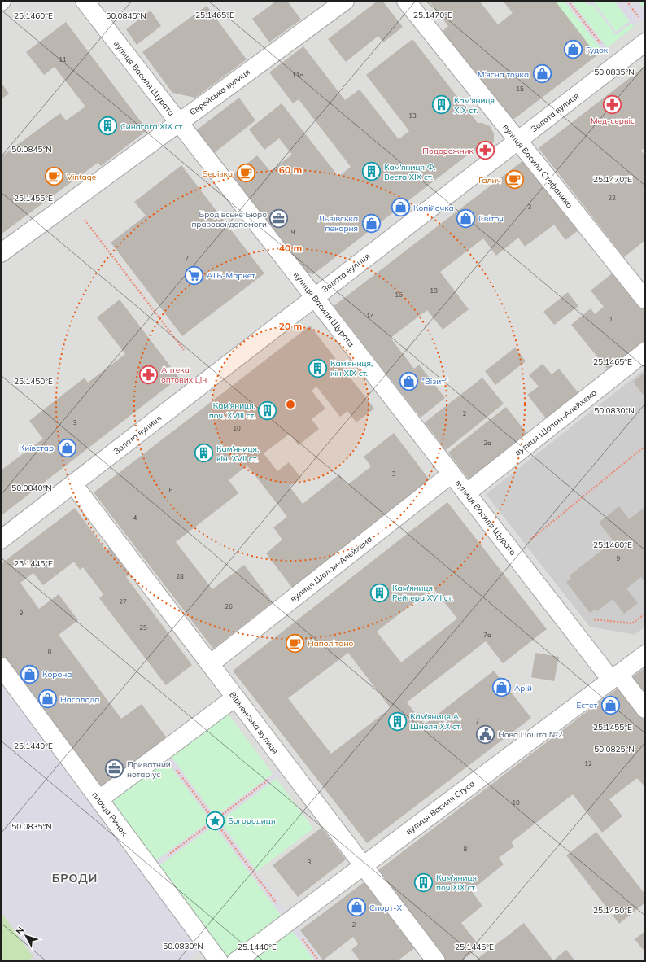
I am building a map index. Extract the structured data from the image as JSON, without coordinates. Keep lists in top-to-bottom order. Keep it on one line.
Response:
{"streets":{"street":["вулиця Василя Щурата","Єврейська вулиця","Золота вулиця","вулиця Василя Стефаника","вулиця Шолом-Алейхема","Вірменська вулиця","вулиця Василя Стуса","площа Ринок"]},"crossings":[["вулиця Василя Щурата","Єврейська вулиця"],["вулиця Василя Щурата","Золота вулиця"],["вулиця Василя Щурата","вулиця Шолом-Алейхема"],["вулиця Василя Щурата","вулиця Василя Стуса"],["Золота вулиця","вулиця Василя Стефаника"],["Золота вулиця","Вірменська вулиця"],["вулиця Шолом-Алейхема","Вірменська вулиця"],["Вірменська вулиця","вулиця Василя Стуса"]],"districts":["БРОДИ"],"places":{"shop":["Гудок","М'ясна точка","Копійочка","Світоч","Львівська пекарня","\"Візит\"","Київстар","Корона","Арій","Насолода","Естет","Спорт-X"],"pharmacy":["Мед-сервіс","Подорожник","Аптека оптових цін"],"building":["Кам'яниця XIX ст.","Синагога XIX ст.","Кам'яниця Ф. Веста XIX ст.","Кам'яниця, кін XIX ст.","Кам'яниця, поч. XVIII ст.","Кам'яниця, кін. XVII ст.","Кам'яниця Рейгера XVII ст.","Кам'яниця А. Шнеля XX cт.","Кам'яниця поч XIX ст."],"cafe":["Берізка","Vintage","Галич","Наполітано"],"office":["Бродівське Бюро правової допомоги","Приватний нотаріус"],"supermarket":["АТБ-Маркет"],"public building":["Нова Пошта №2"],"place":["Богородиця"]},"house_numbers":["11","11а","15","13","22","3","9","7","18","16","14","1","2","3","10","2а","3","6","4","9","28","27","26","9","25","7а","8","7","12","10","8","3","2"],"north":"top left","coordinates":["25.1465°E","25.1470°E","25.1460°E","50.0845°N","50.0835°N","25.1455°E","25.1450°E","50.0830°N","50.0840°N","25.1445°E","25.1440°E","50.0825°N"],"rings":["60 m","40 m","20 m"]}
